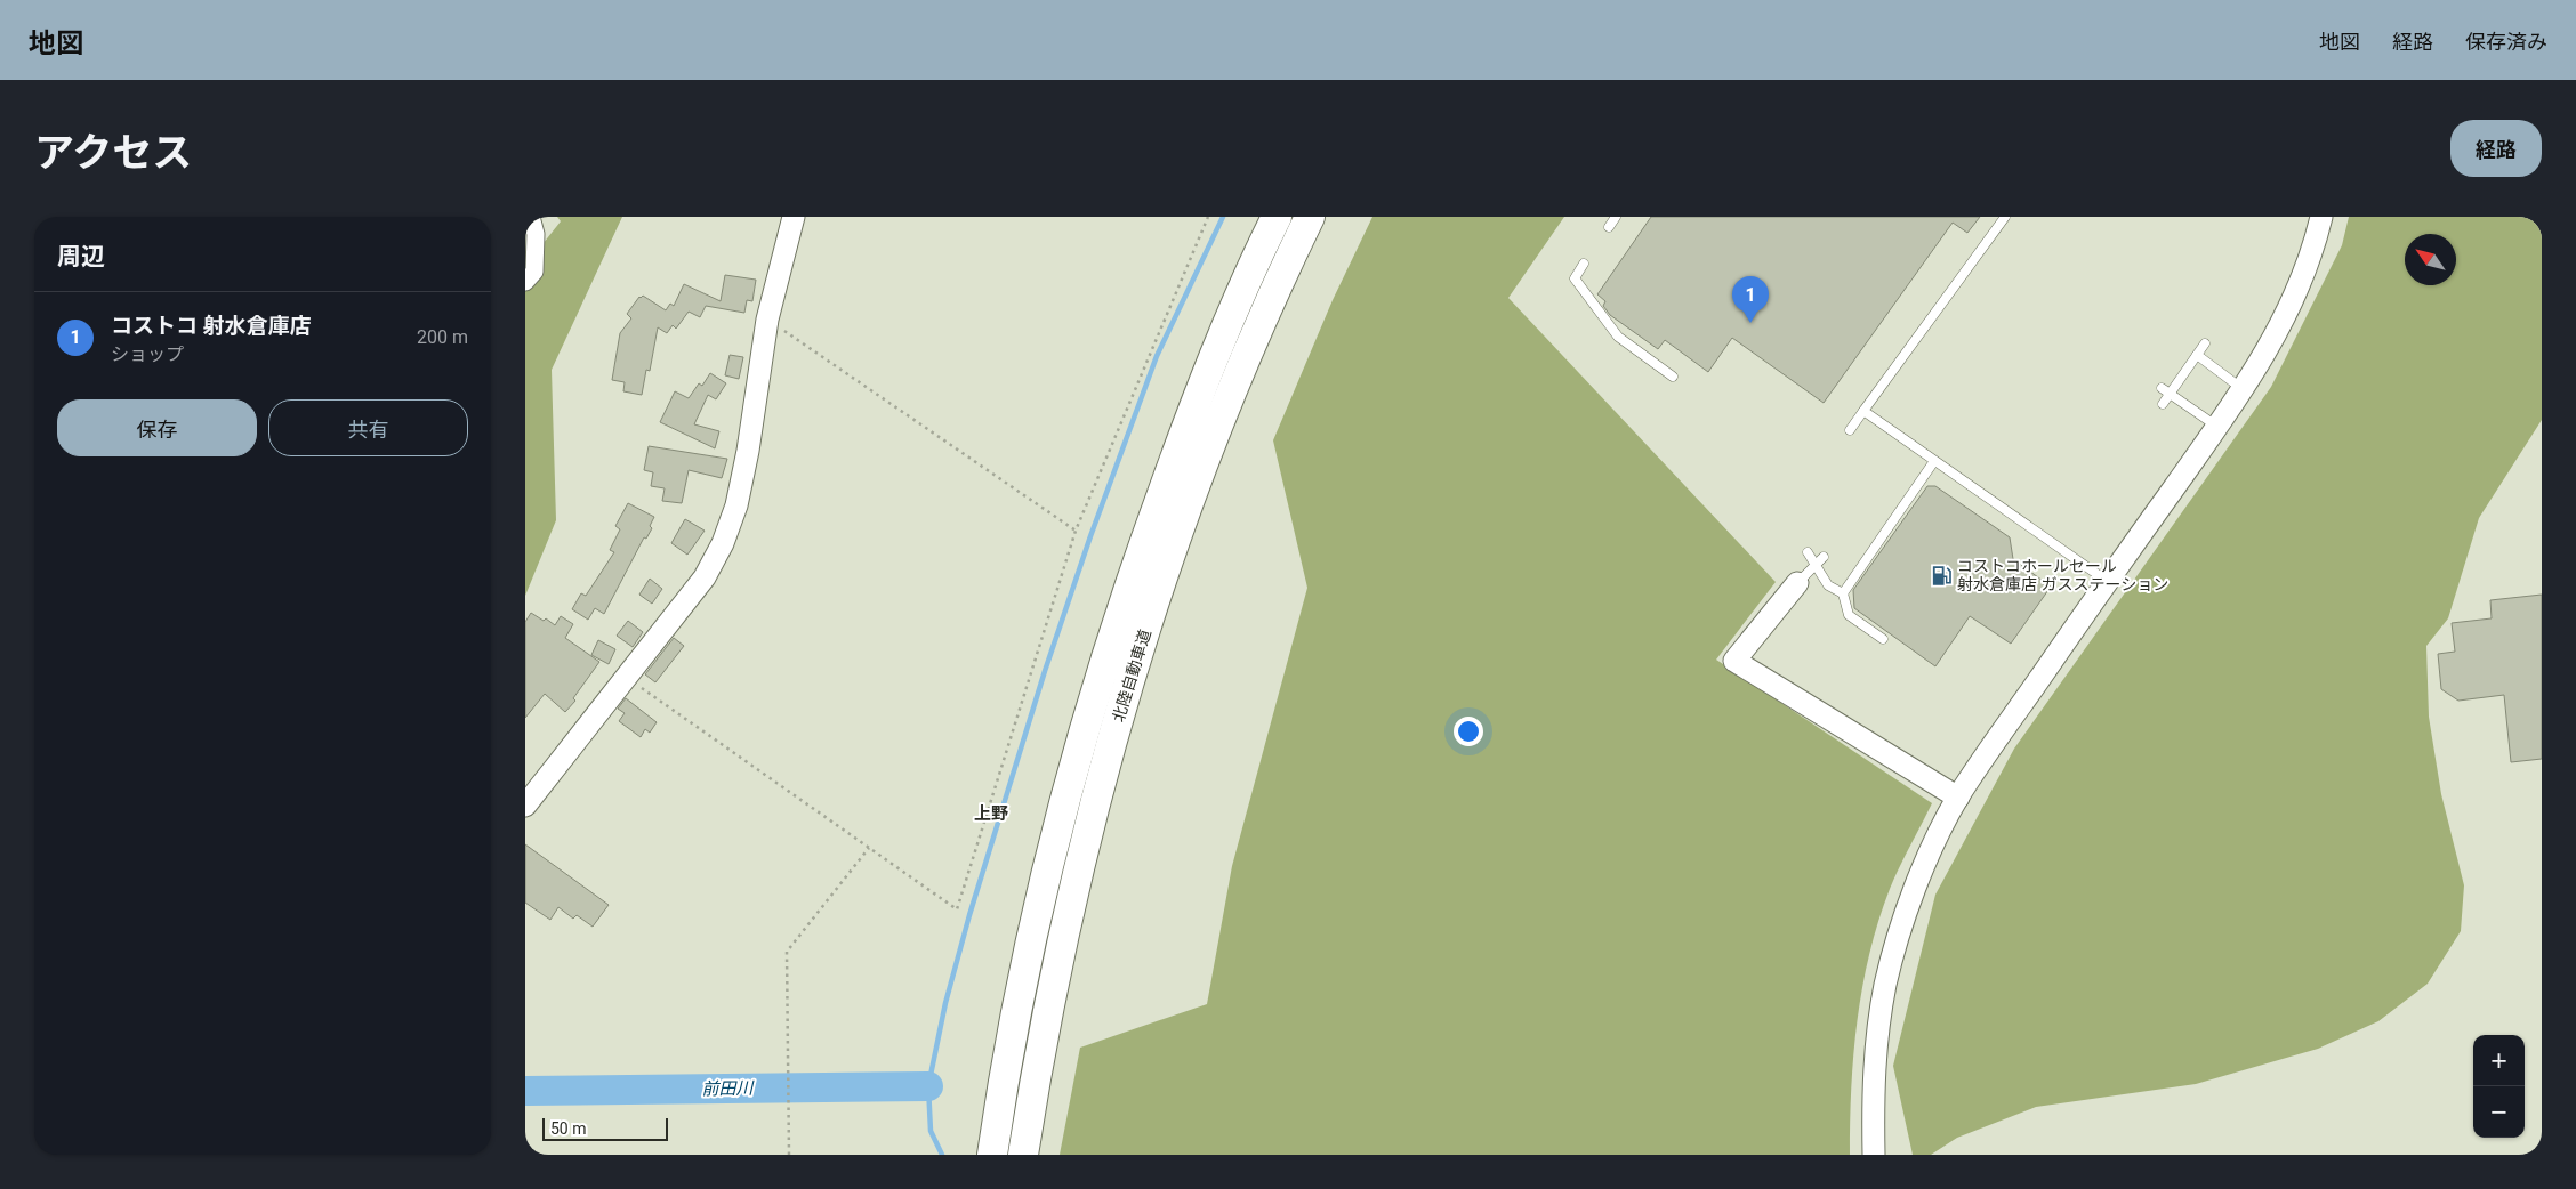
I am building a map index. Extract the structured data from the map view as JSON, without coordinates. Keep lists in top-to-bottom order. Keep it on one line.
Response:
{"streets":{"highway":["北陸自動車道"]},"districts":["上野"],"water":["前田川"],"places":{"fuel station":["コストコホールセール 射水倉庫店 ガスステーション"]},"scale_bar":"50 m","north":"top left","page":{"header":"地図","nav":["地図","経路","保存済み"],"title":"アクセス","buttons":["経路",["保存","共有"]],"heading":"周辺","pins":"1","list":[{"mark":"1","name":"コストコ 射水倉庫店","note":"ショップ","value":"200 m"}],"map_buttons":["+","−"],"scale":"50 m"}}
